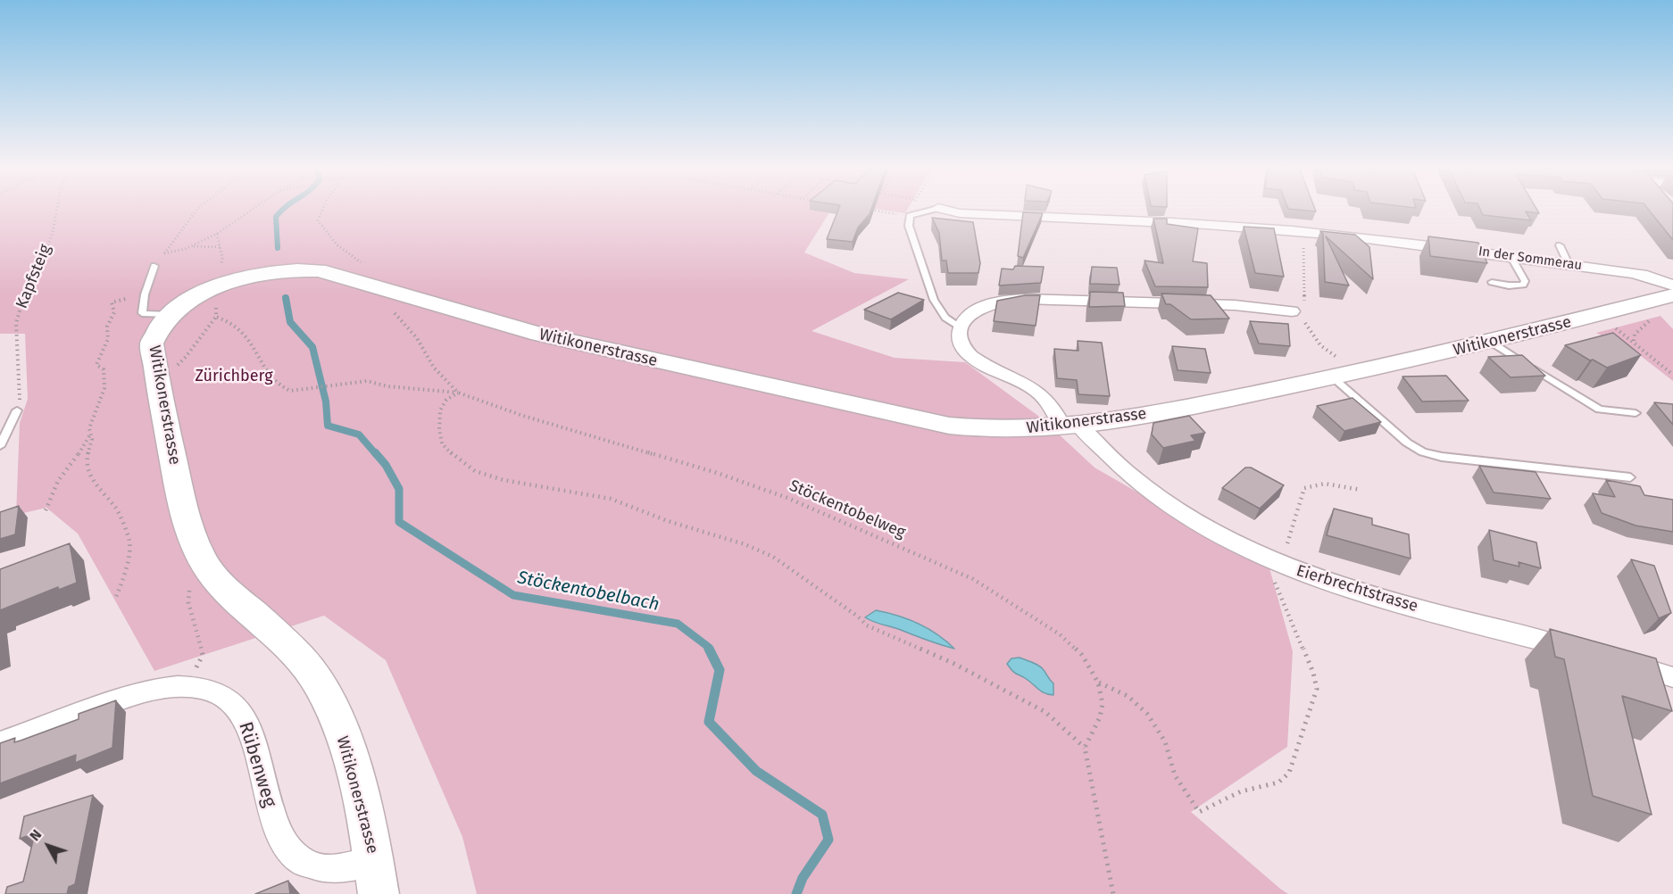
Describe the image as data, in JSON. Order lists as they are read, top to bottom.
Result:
{
  "streets": {
    "main road": ["Witikonerstrasse"],
    "street": ["In der Sommerau", "Eierbrechtstrasse", "Rübenweg"],
    "path": ["Kapfsteig", "Stöckentobelweg"]
  },
  "crossings": [
    ["Witikonerstrasse", "Eierbrechtstrasse"],
    ["Witikonerstrasse", "Rübenweg"]
  ],
  "water": ["Stöckentobelbach"],
  "parks": ["Zürichberg"],
  "north": "top left"
}
